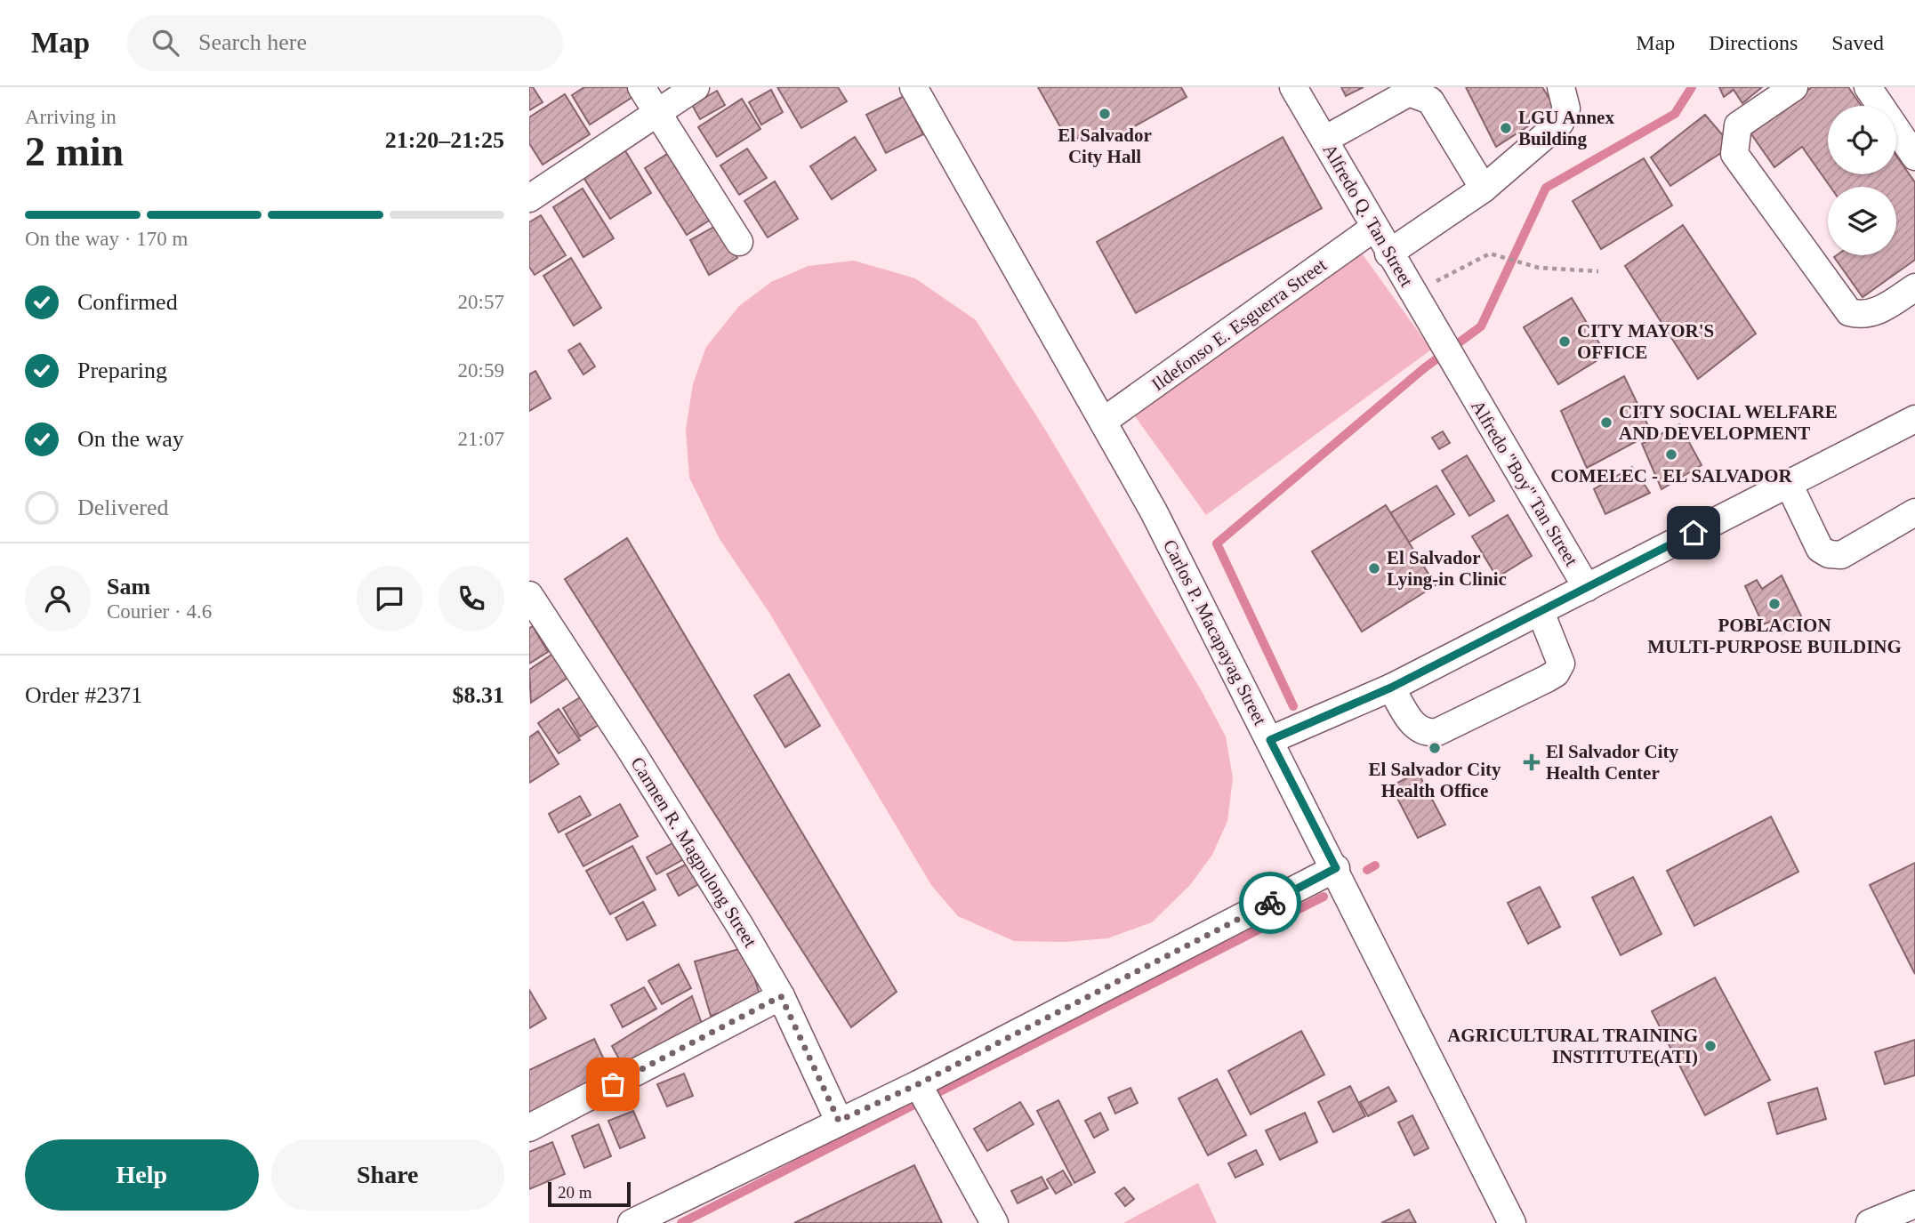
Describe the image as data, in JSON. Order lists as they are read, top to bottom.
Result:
{
  "streets": {
    "street": [
      "Alfredo Q. Tan Street",
      "Ildefonso E. Esguerra Street",
      "Alfredo \"Boy\" Tan Street",
      "Carlos P. Macapayag Street",
      "Carmen R. Magpulong Street"
    ]
  },
  "crossings": [
    ["Alfredo Q. Tan Street", "Ildefonso E. Esguerra Street"],
    ["Alfredo Q. Tan Street", "Alfredo \"Boy\" Tan Street"],
    ["Ildefonso E. Esguerra Street", "Carlos P. Macapayag Street"]
  ],
  "places": {
    "other": [
      "El Salvador City Hall",
      "LGU Annex Building",
      "CITY MAYOR'S OFFICE",
      "CITY SOCIAL WELFARE AND DEVELOPMENT",
      "COMELEC - EL SALVADOR",
      "El Salvador Lying-in Clinic",
      "POBLACION MULTI-PURPOSE BUILDING",
      "El Salvador City Health Office",
      "AGRICULTURAL TRAINING INSTITUTE(ATI)"
    ],
    "health": ["El Salvador City Health Center"]
  },
  "scale_bar": "20 m",
  "page": {
    "header": "Map",
    "search": "Search here",
    "nav": ["Map", "Directions", "Saved"],
    "heading": ["2 min", "Arriving in", "21:20–21:25"],
    "panel": [
      "Sam",
      "Courier · 4.6",
      "Order #2371",
      "$8.31"
    ],
    "bar": "On the way · 170 m",
    "list": [
      ["Confirmed", "20:57"],
      ["Preparing", "20:59"],
      ["On the way", "21:07"],
      "Delivered"
    ],
    "buttons": ["Help", "Share"],
    "scale": "20 m"
  }
}
